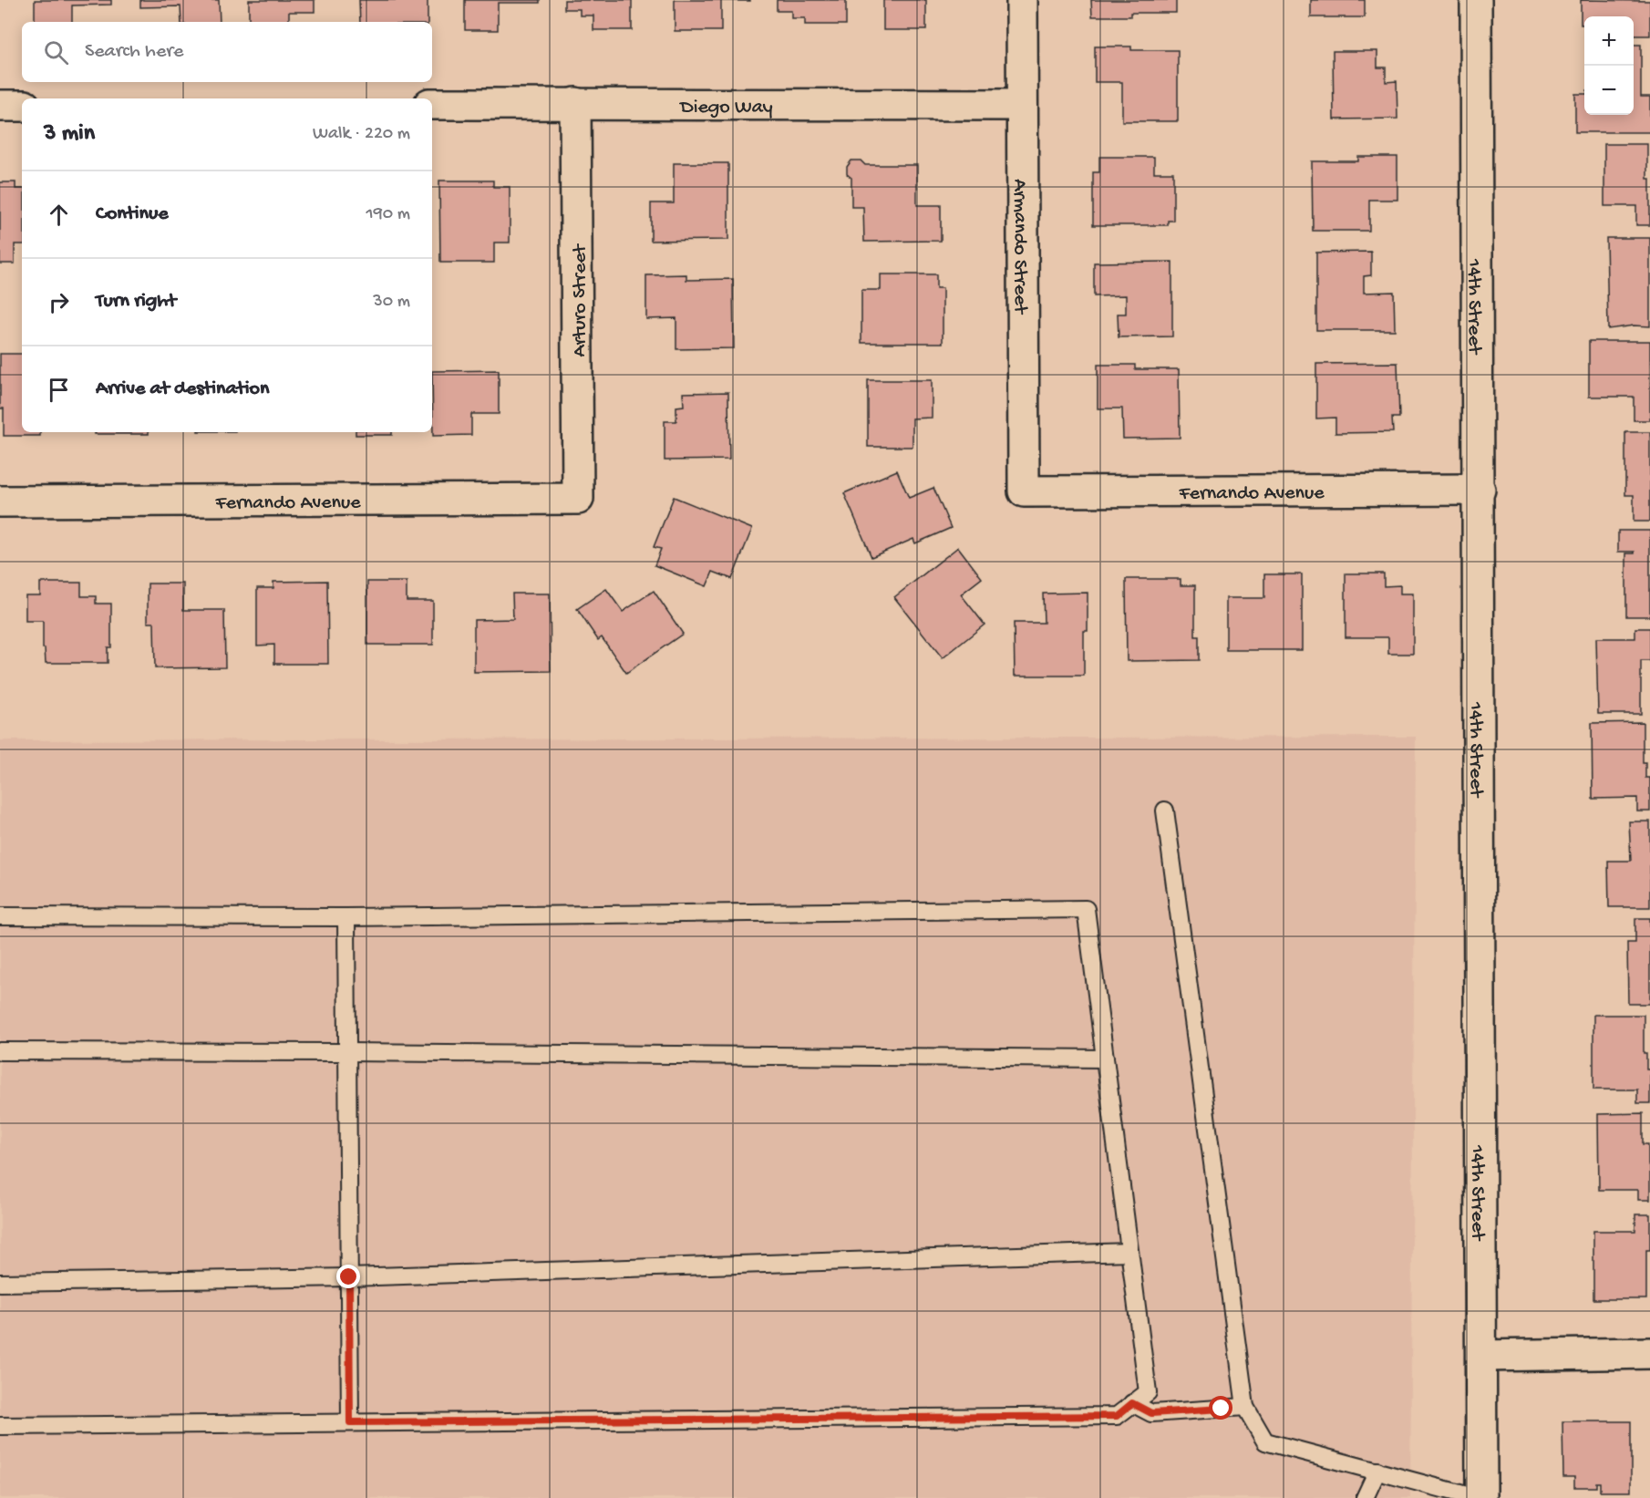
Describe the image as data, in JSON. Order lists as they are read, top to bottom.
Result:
{
  "streets": {
    "street": [
      "Diego Way",
      "Armando Street",
      "Arturo Street",
      "14th Street",
      "Fernando Avenue"
    ]
  },
  "crossings": [
    ["Diego Way", "Armando Street"],
    ["Diego Way", "Arturo Street"],
    ["Armando Street", "Fernando Avenue"],
    ["Arturo Street", "Fernando Avenue"],
    ["14th Street", "Fernando Avenue"]
  ],
  "page": {
    "map_buttons": ["+", "−"],
    "search": "Search here",
    "heading": ["3 min", "Walk · 220 m"],
    "list": [
      ["Continue", "190 m"],
      ["Turn right", "30 m"],
      "Arrive at destination"
    ]
  }
}
